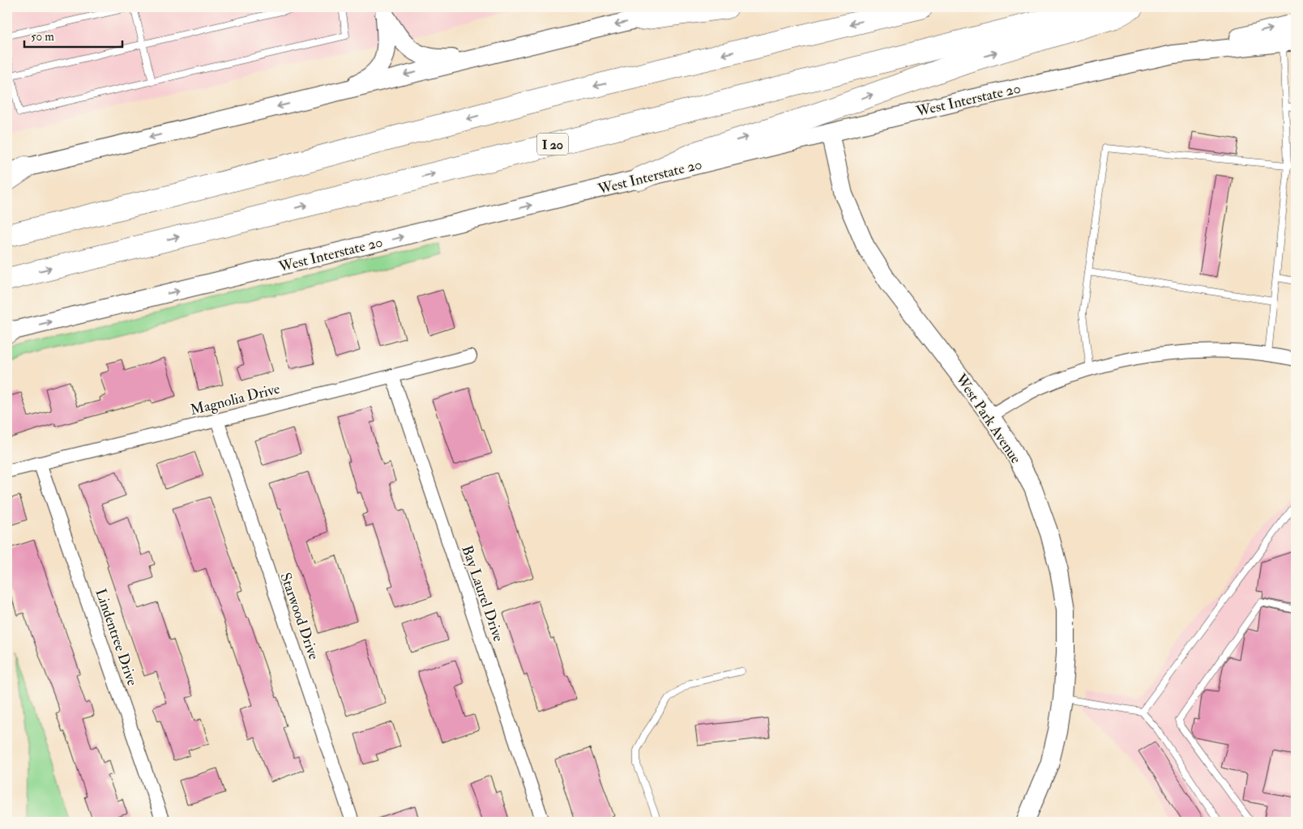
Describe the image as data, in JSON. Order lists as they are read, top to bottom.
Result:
{
  "streets": {
    "highway": ["I 20"],
    "main road": ["West Interstate 20", "West Park Avenue"],
    "street": [
      "Magnolia Drive",
      "Bay Laurel Drive",
      "Starwood Drive",
      "Lindentree Drive"
    ]
  },
  "crossings": [
    ["West Interstate 20", "West Park Avenue"],
    ["Magnolia Drive", "Bay Laurel Drive"],
    ["Magnolia Drive", "Starwood Drive"],
    ["Magnolia Drive", "Lindentree Drive"]
  ],
  "scale_bar": "50 m"
}
